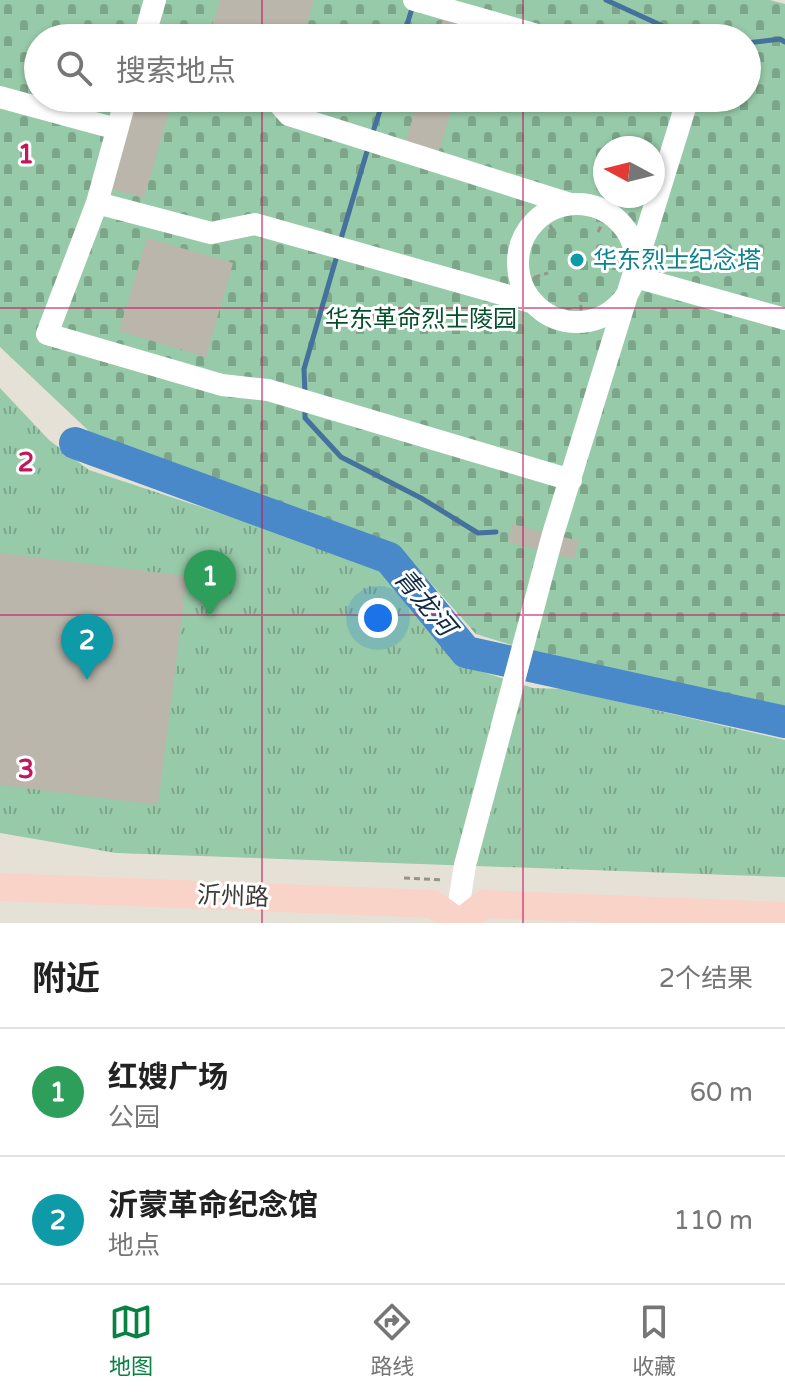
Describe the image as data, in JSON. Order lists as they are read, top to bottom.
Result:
{
  "streets": {
    "main road": ["沂州路"]
  },
  "water": ["青龙河"],
  "parks": ["华东革命烈士陵园"],
  "places": ["华东烈士纪念塔"],
  "north": "left",
  "page": {
    "search": "搜索地点",
    "pins": ["1", "2"],
    "heading": ["附近", "2个结果"],
    "list": [
      {
        "mark": "1",
        "name": "红嫂广场",
        "note": "公园",
        "value": "60 m"
      },
      {
        "mark": "2",
        "name": "沂蒙革命纪念馆",
        "note": "地点",
        "value": "110 m"
      }
    ],
    "nav": ["地图", "路线", "收藏"]
  },
  "grid": {
    "rows": ["1", "2", "3"]
  }
}
